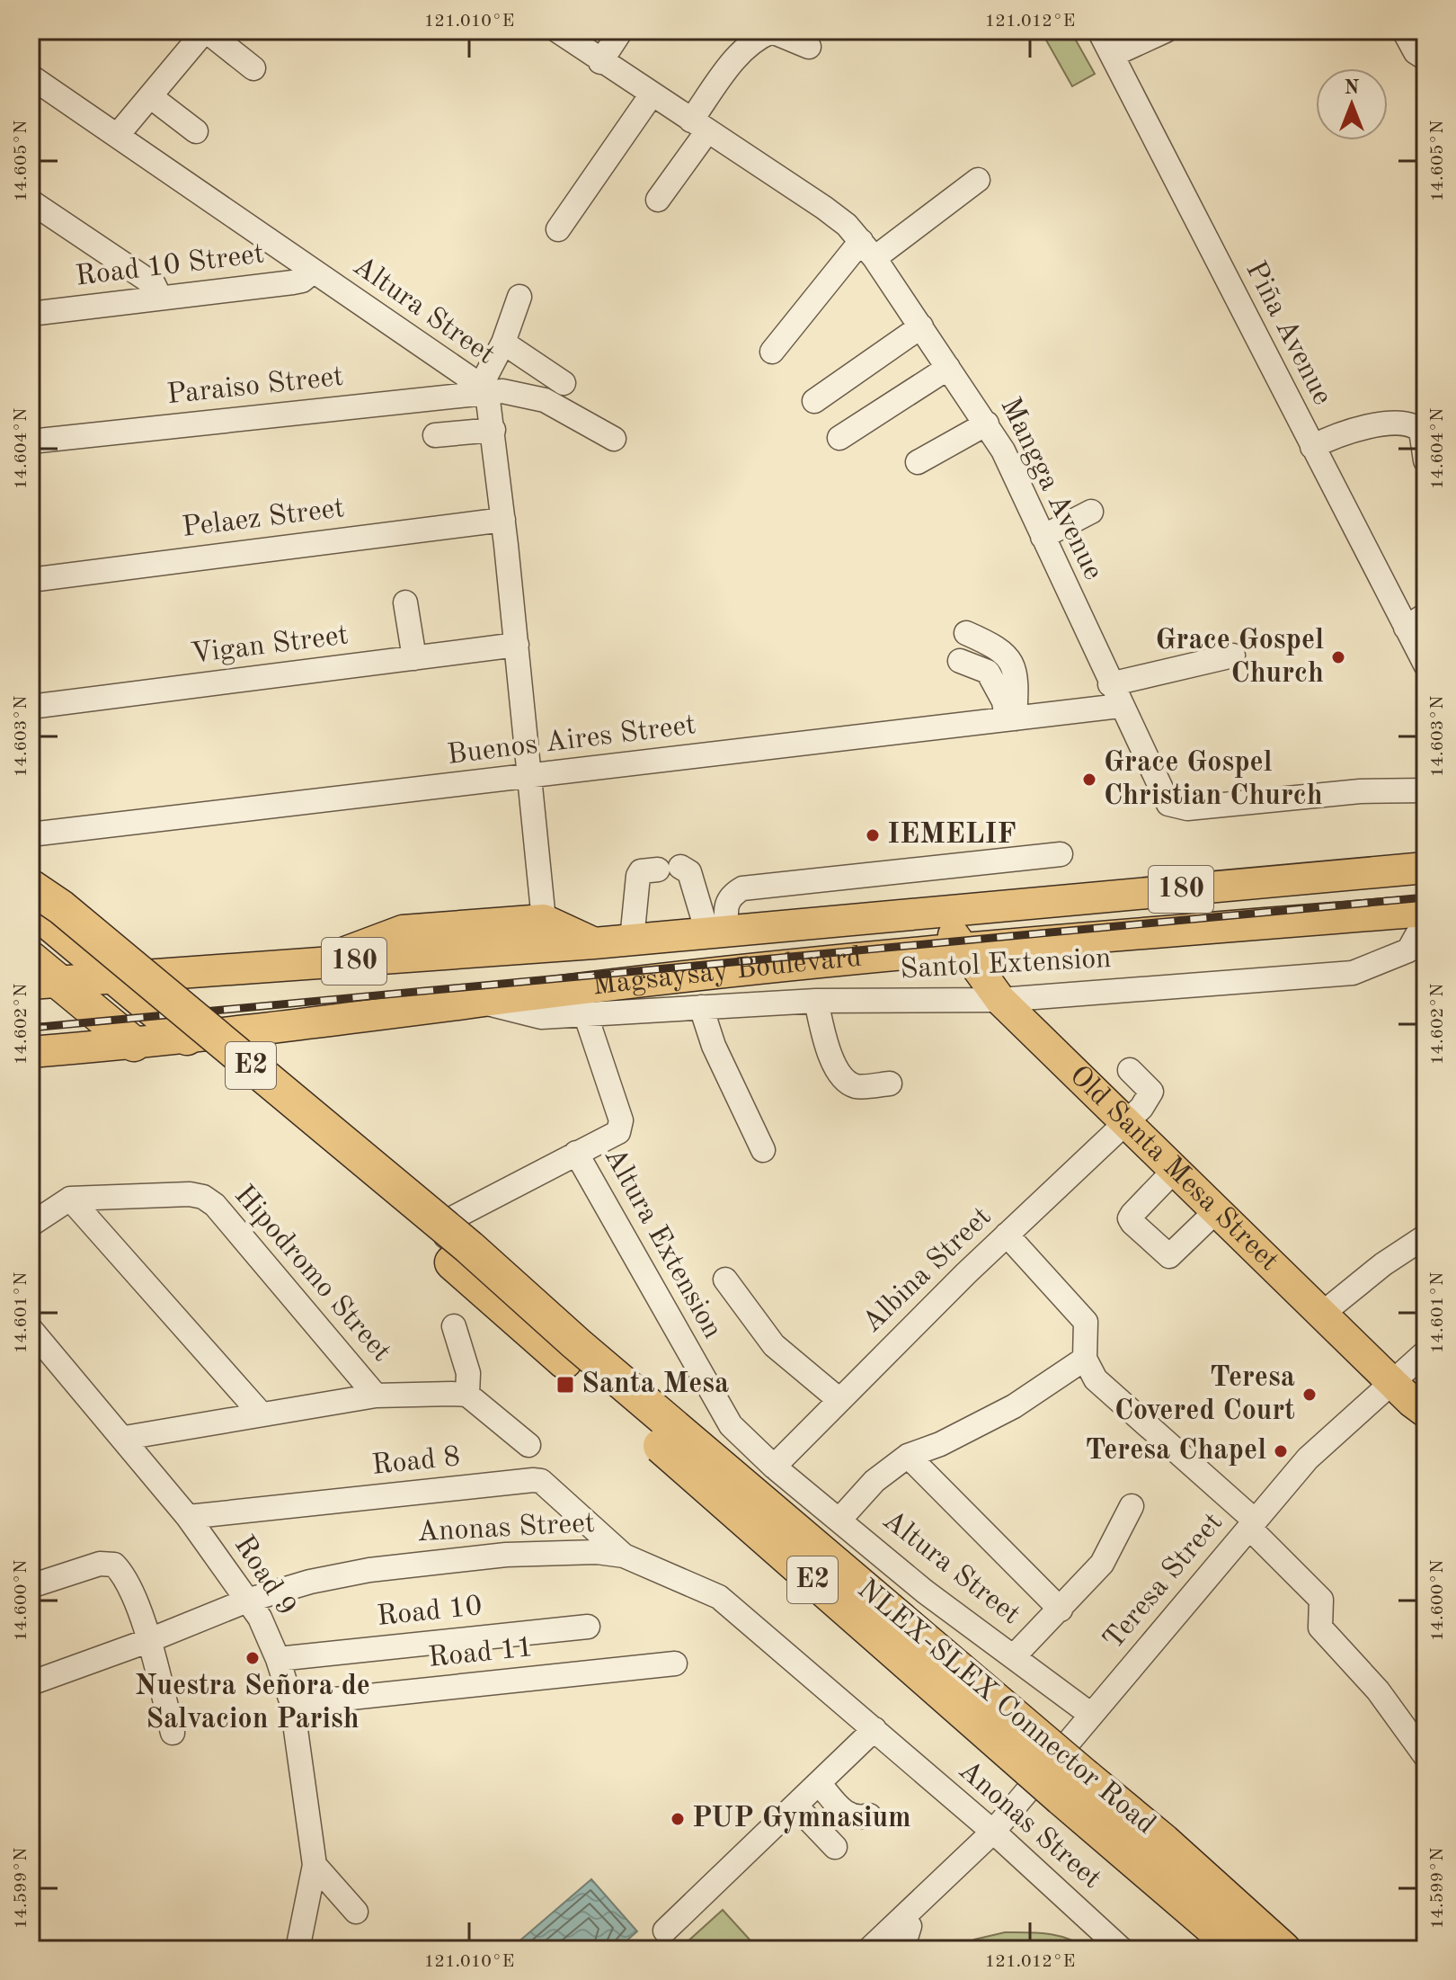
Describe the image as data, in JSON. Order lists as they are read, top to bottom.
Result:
{
  "streets": {
    "highway": ["E2", "NLEX-SLEX Connector Road"],
    "main road": ["180", "Magsaysay Boulevard", "Old Santa Mesa Street"],
    "street": [
      "Road 10 Street",
      "Altura Street",
      "Piña Avenue",
      "Paraiso Street",
      "Mangga Avenue",
      "Pelaez Street",
      "Vigan Street",
      "Buenos Aires Street",
      "Santol Extension",
      "Altura Extension",
      "Albina Street",
      "Hipodromo Street",
      "Road 8",
      "Anonas Street",
      "Road 9",
      "Teresa Street",
      "Road 10",
      "Road 11"
    ]
  },
  "crossings": [
    ["Road 10 Street", "Altura Street"],
    ["Altura Street", "Paraiso Street"],
    ["Altura Street", "Pelaez Street"],
    ["Altura Street", "Vigan Street"],
    ["Altura Street", "Buenos Aires Street"],
    ["Altura Street", "Altura Extension"],
    ["Altura Street", "Albina Street"],
    ["Altura Street", "Teresa Street"],
    ["Mangga Avenue", "Buenos Aires Street"],
    ["Santol Extension", "Magsaysay Boulevard"],
    ["Santol Extension", "Old Santa Mesa Street"],
    ["Santol Extension", "Altura Extension"],
    ["Magsaysay Boulevard", "Old Santa Mesa Street"],
    ["Magsaysay Boulevard", "Altura Extension"],
    ["Old Santa Mesa Street", "Albina Street"],
    ["Old Santa Mesa Street", "Teresa Street"],
    ["Altura Extension", "Albina Street"],
    ["Altura Extension", "NLEX-SLEX Connector Road"],
    ["Hipodromo Street", "Road 9"],
    ["Road 8", "Anonas Street"],
    ["Road 8", "Road 9"],
    ["Anonas Street", "Road 9"],
    ["Anonas Street", "Teresa Street"],
    ["Road 9", "Road 10"],
    ["Road 9", "Road 11"]
  ],
  "places": {
    "other": [
      "Grace Gospel Church",
      "Grace Gospel Christian Church",
      "IEMELIF",
      "Teresa Covered Court",
      "Teresa Chapel",
      "Nuestra Señora de Salvacion Parish",
      "PUP Gymnasium"
    ],
    "transit": ["Santa Mesa"]
  },
  "north": "top",
  "coordinates": [
    "121.010°E",
    "121.012°E",
    "14.605°N",
    "14.604°N",
    "14.603°N",
    "14.602°N",
    "14.601°N",
    "14.600°N",
    "14.599°N"
  ]
}
